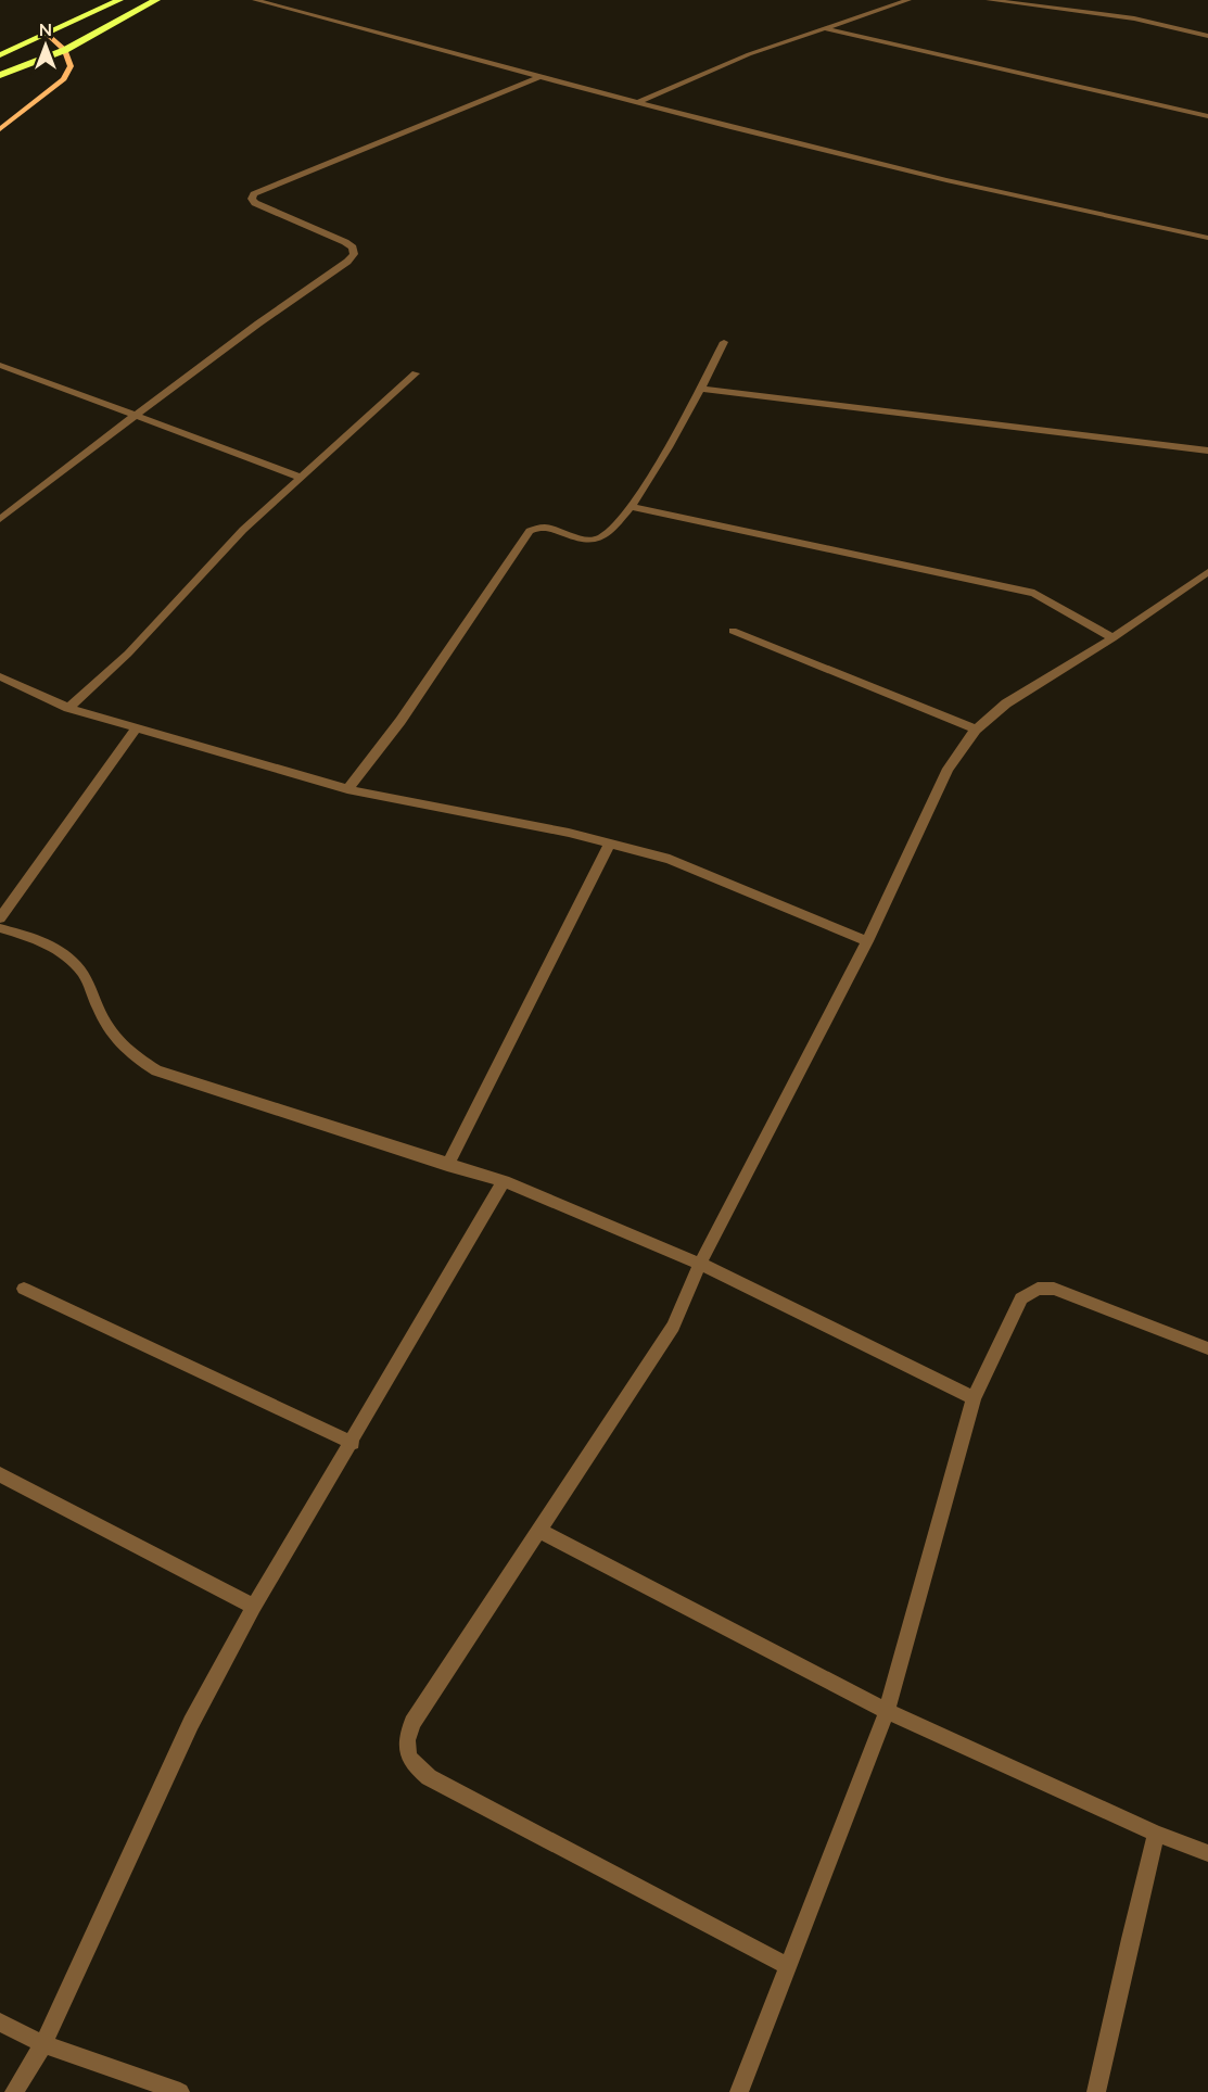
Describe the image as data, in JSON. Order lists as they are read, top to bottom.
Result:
{
  "north": "top"
}
